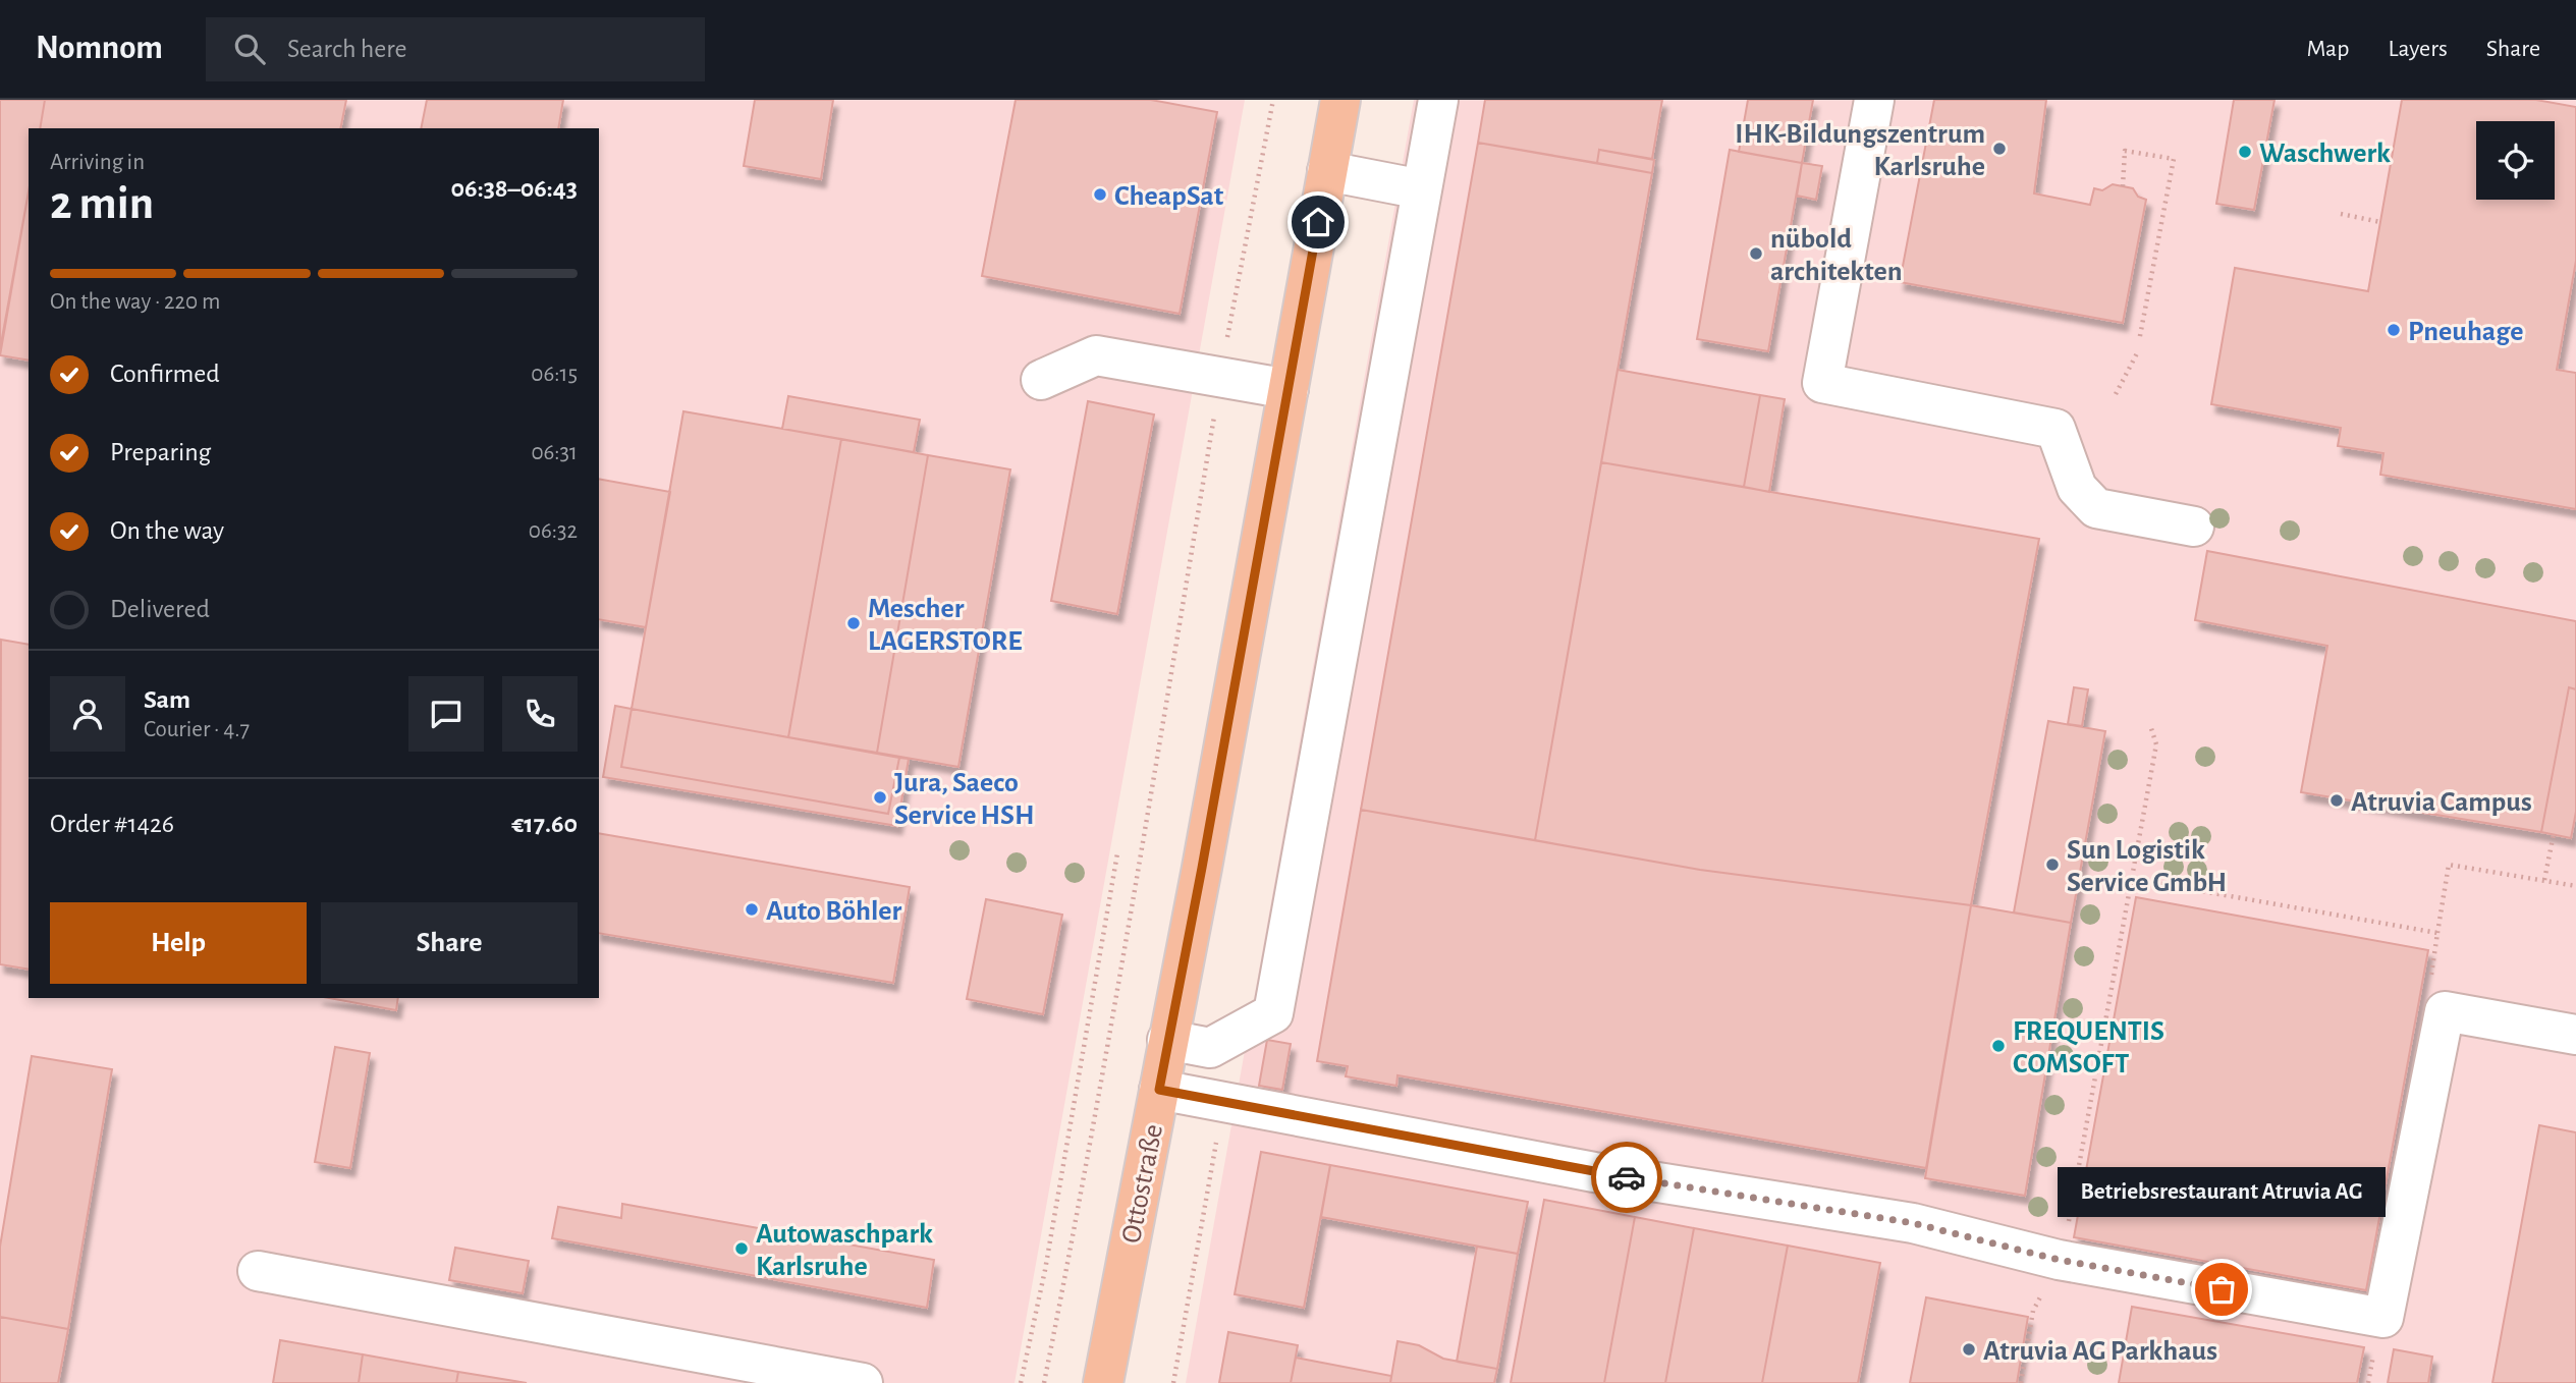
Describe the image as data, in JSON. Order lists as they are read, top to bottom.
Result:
{
  "streets": {
    "main road": ["Ottostraße"]
  },
  "places": [
    "IHK-Bildungszentrum Karlsruhe",
    "Waschwerk",
    "CheapSat",
    "nübold architekten",
    "Pneuhage",
    "Mescher LAGERSTORE",
    "Jura, Saeco Service HSH",
    "Atruvia Campus",
    "Sun Logistik Service GmbH",
    "Auto Böhler",
    "FREQUENTIS COMSOFT",
    "Autowaschpark Karlsruhe",
    "Betriebsrestaurant Atruvia AG",
    "Atruvia AG Parkhaus"
  ],
  "page": {
    "header": "Nomnom",
    "search": "Search here",
    "nav": ["Map", "Layers", "Share"],
    "heading": ["2 min", "Arriving in", "06:38–06:43"],
    "panel": [
      "Sam",
      "Courier · 4.7",
      "Order #1426",
      "€17.60"
    ],
    "bar": "On the way · 220 m",
    "list": [
      ["Confirmed", "06:15"],
      ["Preparing", "06:31"],
      ["On the way", "06:32"],
      "Delivered"
    ],
    "buttons": ["Help", "Share"],
    "bubble": "Betriebsrestaurant Atruvia AG"
  }
}
